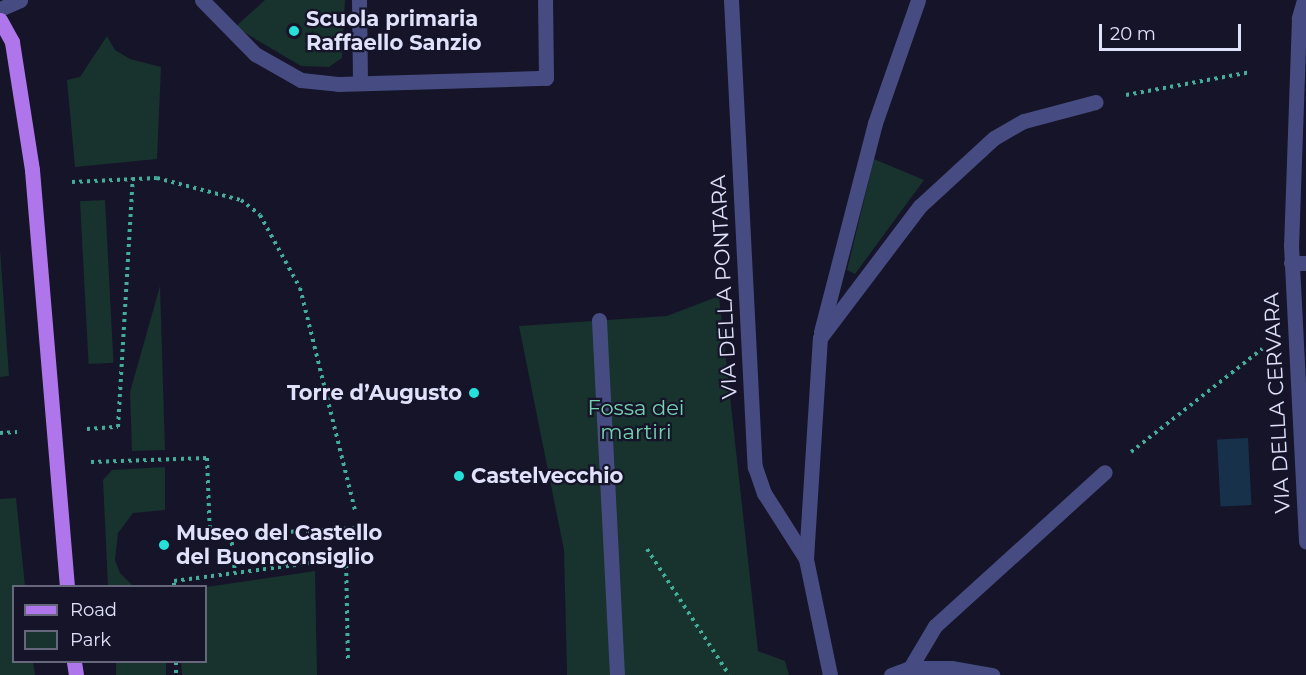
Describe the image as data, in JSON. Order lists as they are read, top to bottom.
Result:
{
  "streets": {
    "street": ["VIA DELLA PONTARA", "VIA DELLA CERVARA"]
  },
  "parks": ["Fossa dei martiri"],
  "places": [
    "Scuola primaria Raffaello Sanzio",
    "Torre d’Augusto",
    "Castelvecchio",
    "Museo del Castello del Buonconsiglio"
  ],
  "legend": ["Road", "Park"],
  "scale_bar": "20 m"
}
